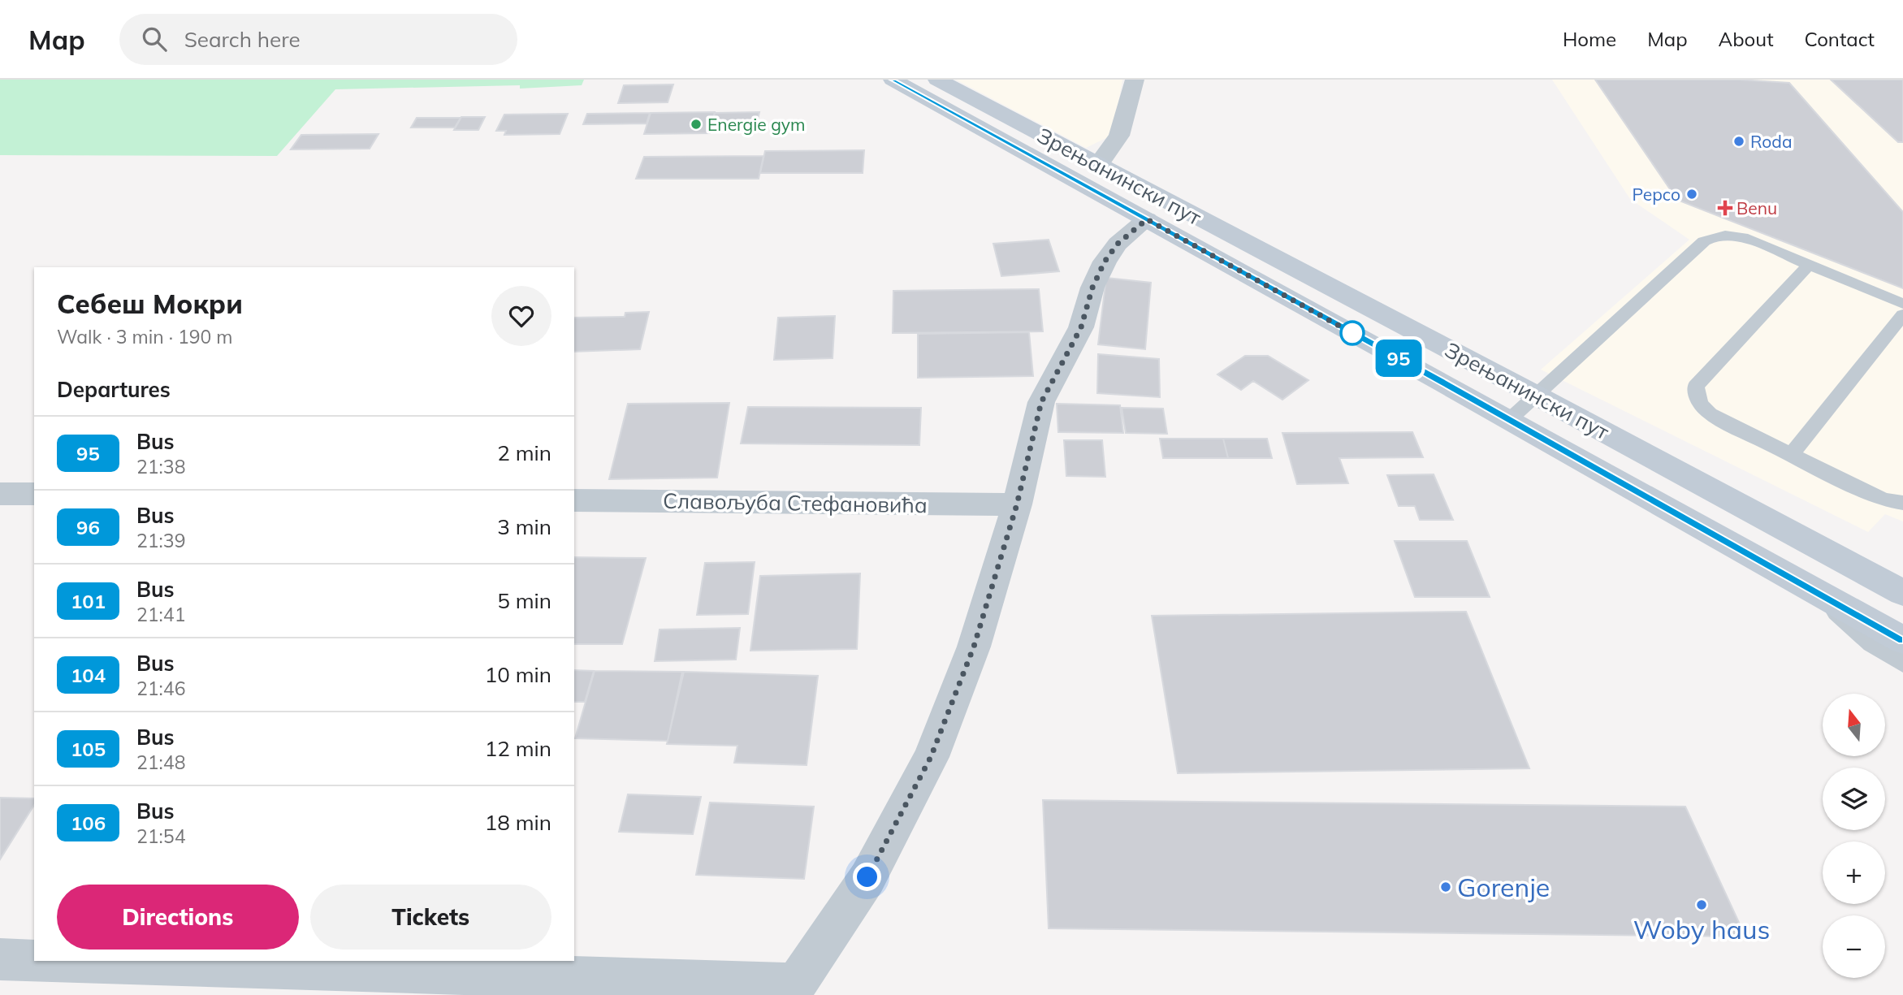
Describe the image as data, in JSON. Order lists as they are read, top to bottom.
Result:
{
  "streets": {
    "main road": ["Зрењанински пут"],
    "street": ["Славољуба Стефановића"]
  },
  "places": {
    "other": [
      "Energie gym",
      "Roda",
      "Pepco",
      "Gorenje",
      "Woby haus"
    ],
    "health": ["Benu"]
  },
  "lines": ["bus line 95"],
  "north": "top",
  "page": {
    "header": "Map",
    "search": "Search here",
    "nav": [
      "Home",
      "Map",
      "About",
      "Contact"
    ],
    "on_map": "95",
    "heading": [
      ["Себеш Мокри", "Walk · 3 min · 190 m"],
      "Departures"
    ],
    "list": [
      {
        "mark": "95",
        "name": "Bus",
        "note": "21:38",
        "value": "2 min"
      },
      {
        "mark": "96",
        "name": "Bus",
        "note": "21:39",
        "value": "3 min"
      },
      {
        "mark": "101",
        "name": "Bus",
        "note": "21:41",
        "value": "5 min"
      },
      {
        "mark": "104",
        "name": "Bus",
        "note": "21:46",
        "value": "10 min"
      },
      {
        "mark": "105",
        "name": "Bus",
        "note": "21:48",
        "value": "12 min"
      },
      {
        "mark": "106",
        "name": "Bus",
        "note": "21:54",
        "value": "18 min"
      }
    ],
    "map_buttons": ["+", "−"],
    "buttons": ["Directions", "Tickets"]
  }
}
